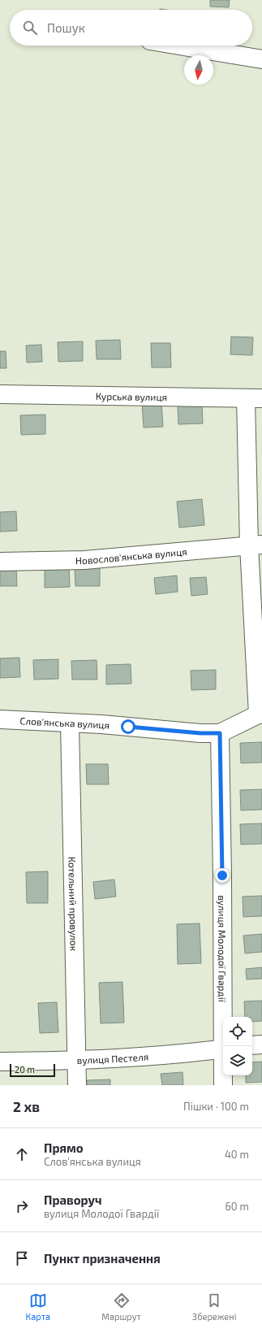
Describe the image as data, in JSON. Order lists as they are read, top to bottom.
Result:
{
  "streets": {
    "street": [
      "Курська вулиця",
      "Новослов'янська вулиця",
      "Слов'янська вулиця",
      "Котельний провулок",
      "вулиця Молодої Гвардії",
      "вулиця Пестеля"
    ]
  },
  "crossings": [
    ["Слов'янська вулиця", "Котельний провулок"],
    ["Слов'янська вулиця", "вулиця Молодої Гвардії"],
    ["Котельний провулок", "вулиця Пестеля"]
  ],
  "scale_bar": "20 m",
  "north": "bottom",
  "page": {
    "search": "Пошук",
    "scale": "20 m",
    "heading": ["2 хв", "Пішки · 100 m"],
    "list": [
      ["Прямо", "Слов'янська вулиця", "40 m"],
      ["Праворуч", "вулиця Молодої Гвардії", "60 m"],
      "Пункт призначення"
    ],
    "nav": ["Карта", "Маршрут", "Збережені"]
  }
}
